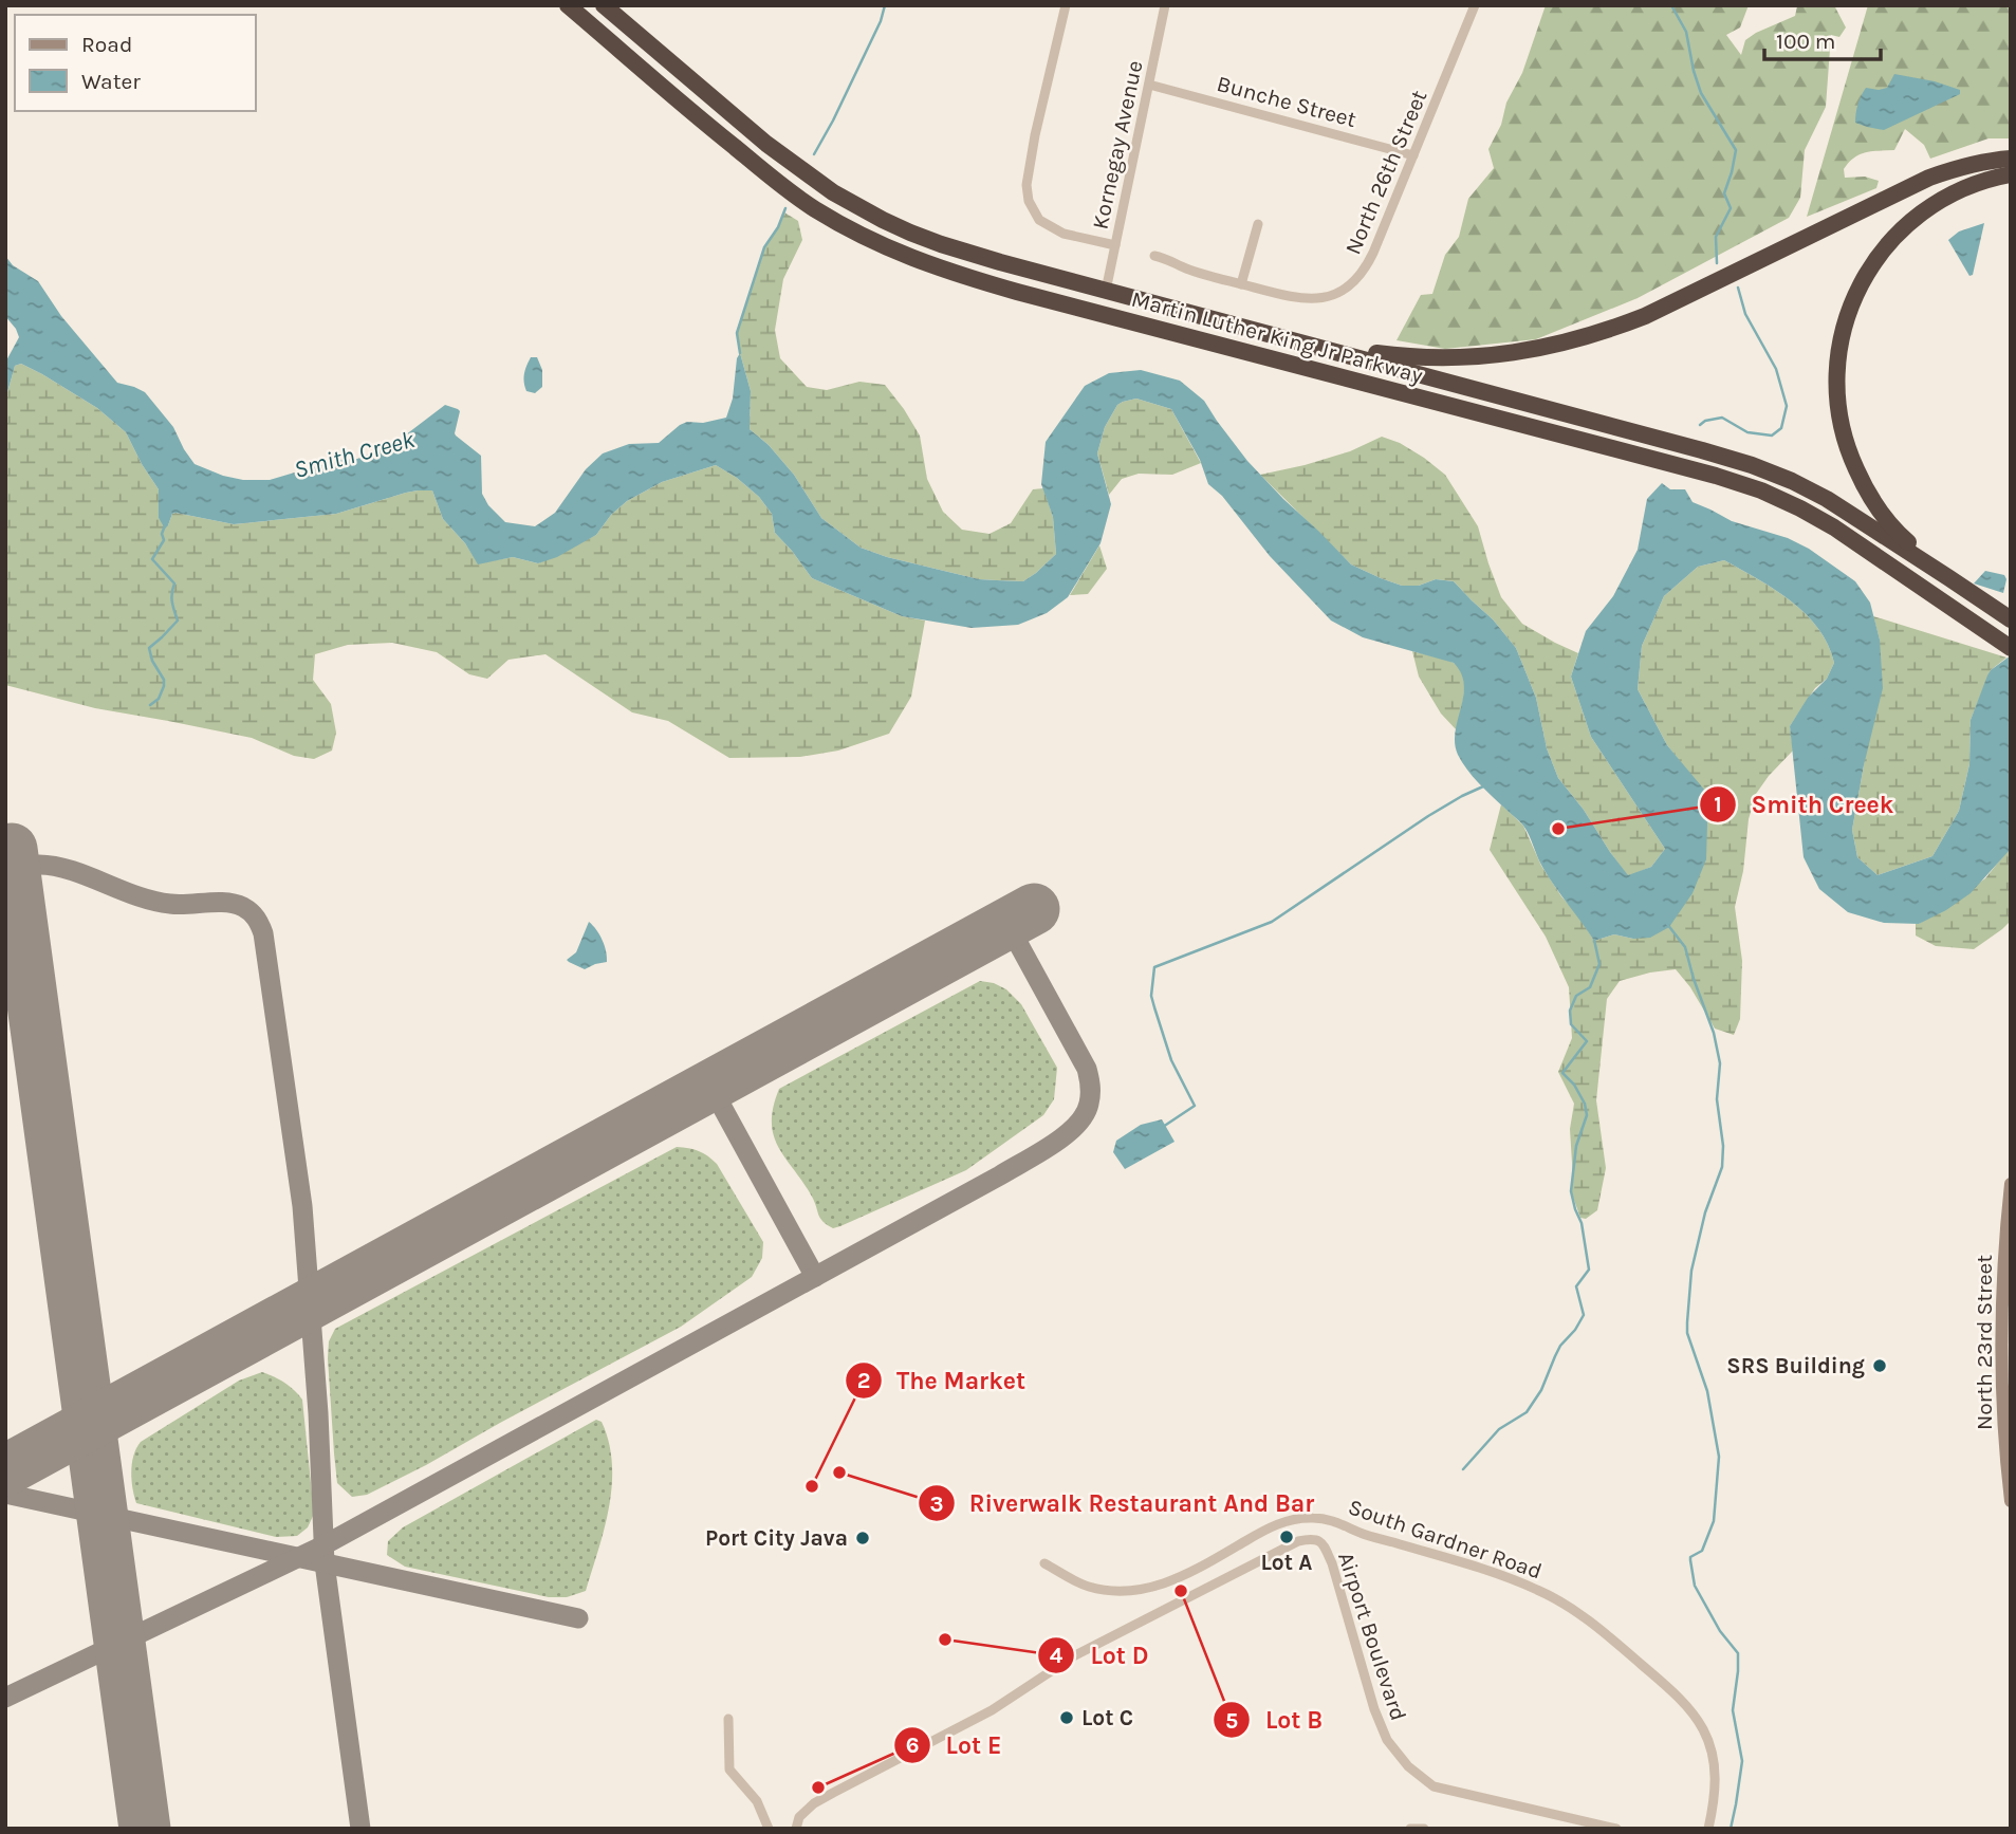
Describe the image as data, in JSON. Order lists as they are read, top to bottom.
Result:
{
  "streets": {
    "highway": ["Martin Luther King Jr Parkway"],
    "main road": ["North 23rd Street"],
    "street": [
      "Bunche Street",
      "Kornegay Avenue",
      "North 26th Street",
      "South Gardner Road",
      "Airport Boulevard"
    ]
  },
  "crossings": [
    ["Bunche Street", "Kornegay Avenue"],
    ["Bunche Street", "North 26th Street"],
    ["Kornegay Avenue", "Martin Luther King Jr Parkway"]
  ],
  "water": ["Smith Creek"],
  "places": [
    "Smith Creek",
    "SRS Building",
    "Riverwalk Restaurant And Bar",
    "The Market",
    "Lot A",
    "Port City Java",
    "Lot B",
    "Lot D",
    "Lot C",
    "Lot E"
  ],
  "legend": ["Road", "Water"],
  "scale_bar": "100 m"
}
